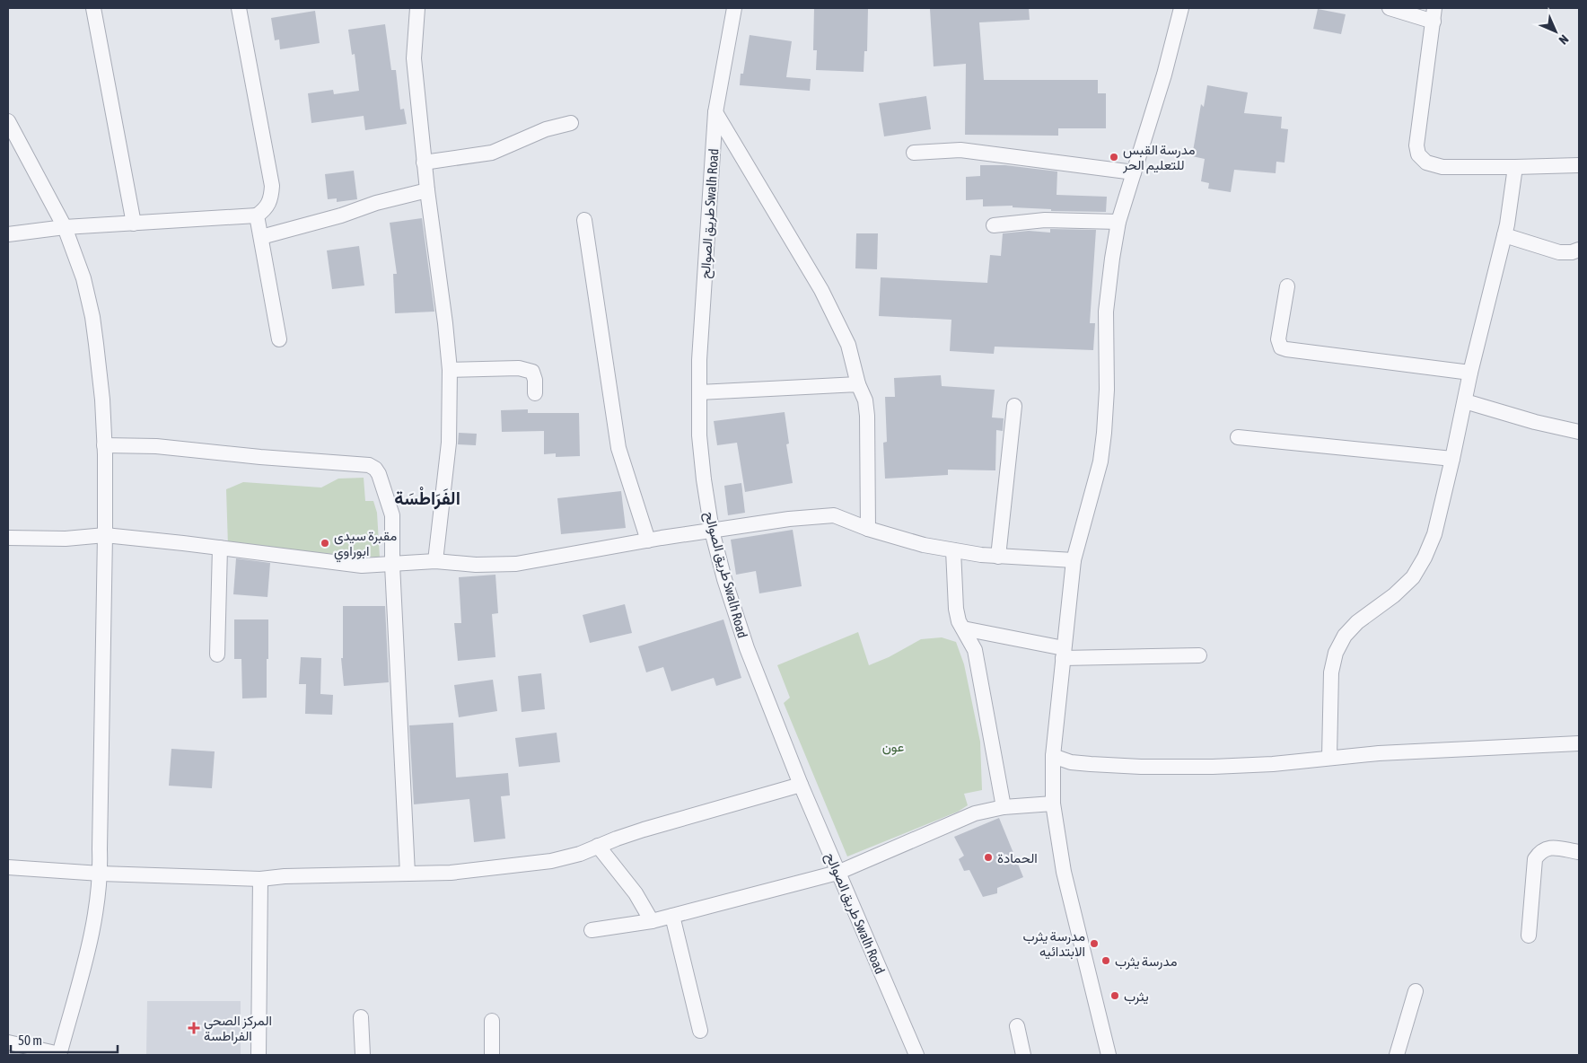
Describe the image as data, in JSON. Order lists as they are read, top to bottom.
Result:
{
  "streets": {
    "street": ["طريق الصوالح Swalh Road"]
  },
  "districts": ["الفَرَاطْسَة"],
  "parks": ["عون"],
  "places": {
    "other": [
      "مدرسة القبس للتعليم الحر",
      "مقبرة سيدى ابوراوي",
      "الحمادة",
      "مدرسة يثرب الابتدائيه",
      "مدرسة يثرب",
      "يثرب"
    ],
    "health": ["المركز الصحي الفراطسة"]
  },
  "scale_bar": "50 m",
  "north": "bottom right"
}
